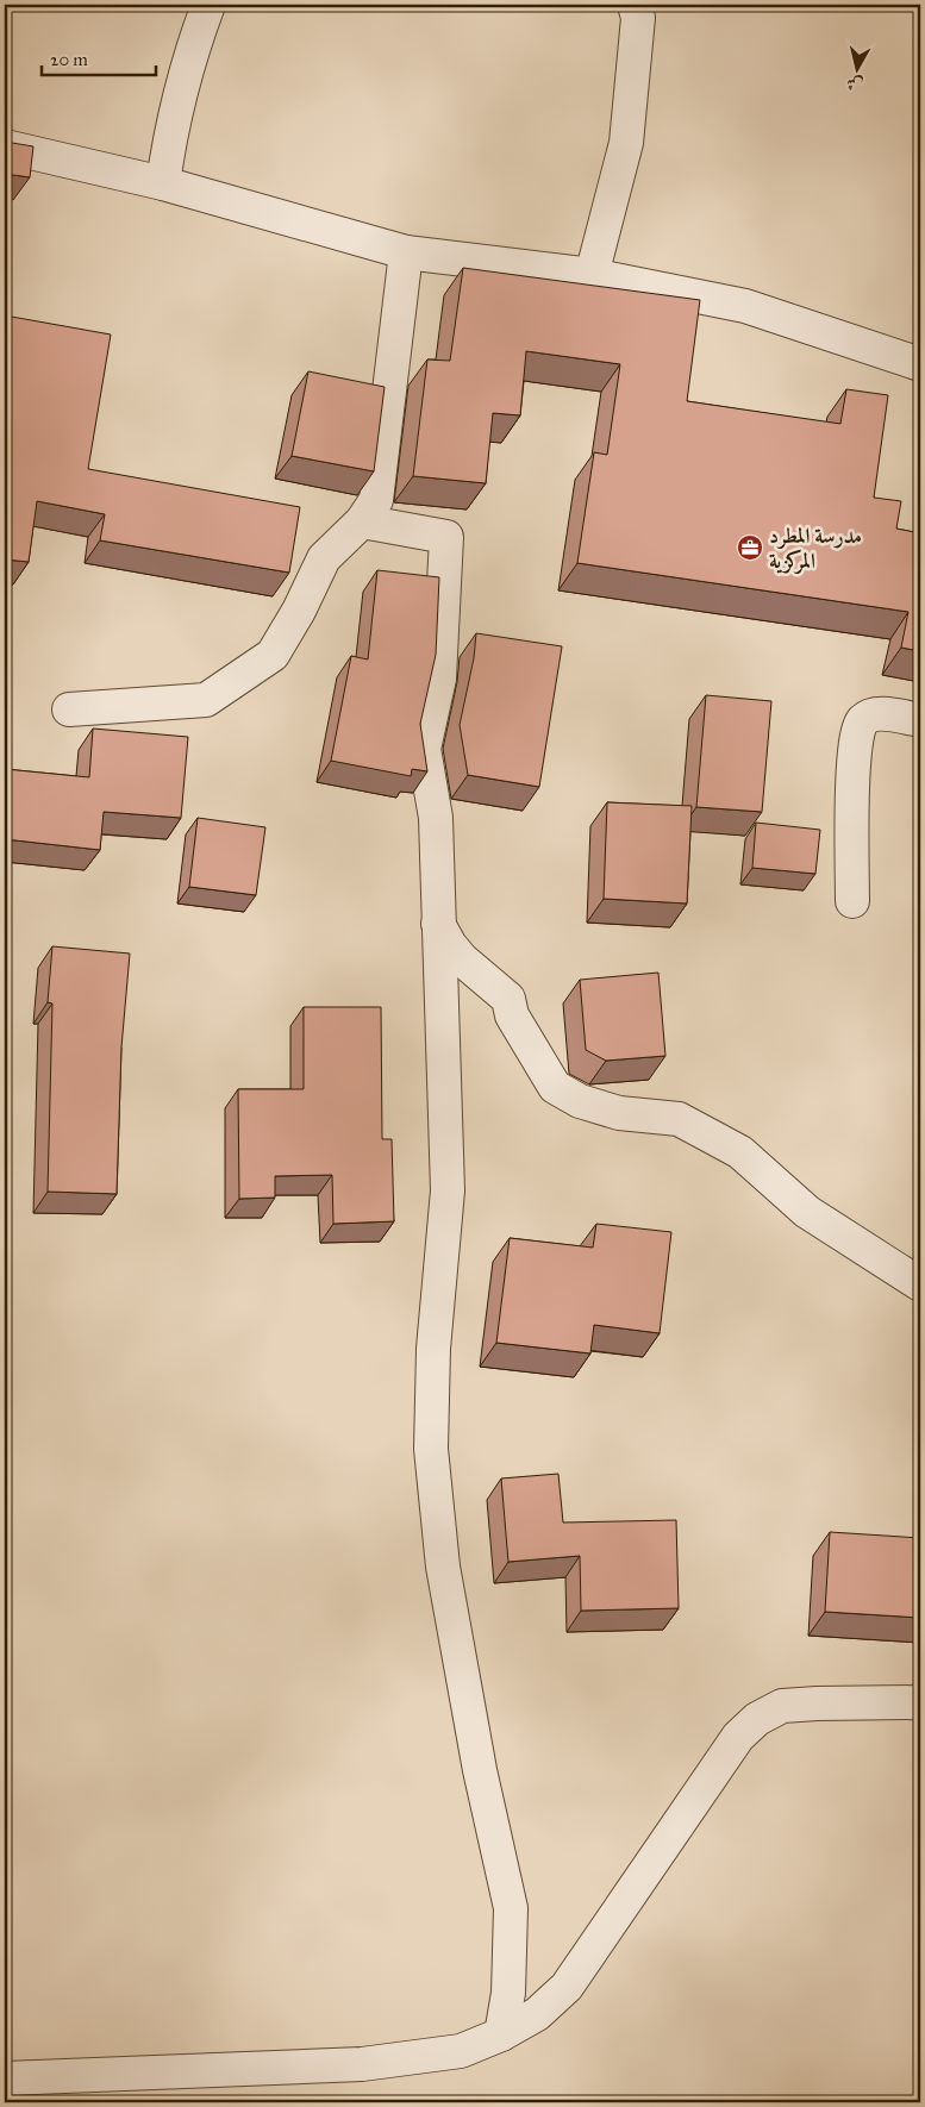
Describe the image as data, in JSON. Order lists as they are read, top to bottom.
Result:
{
  "places": {
    "office": ["مدرسة المطرد المركزية"]
  },
  "scale_bar": "20 m",
  "north": "bottom"
}
